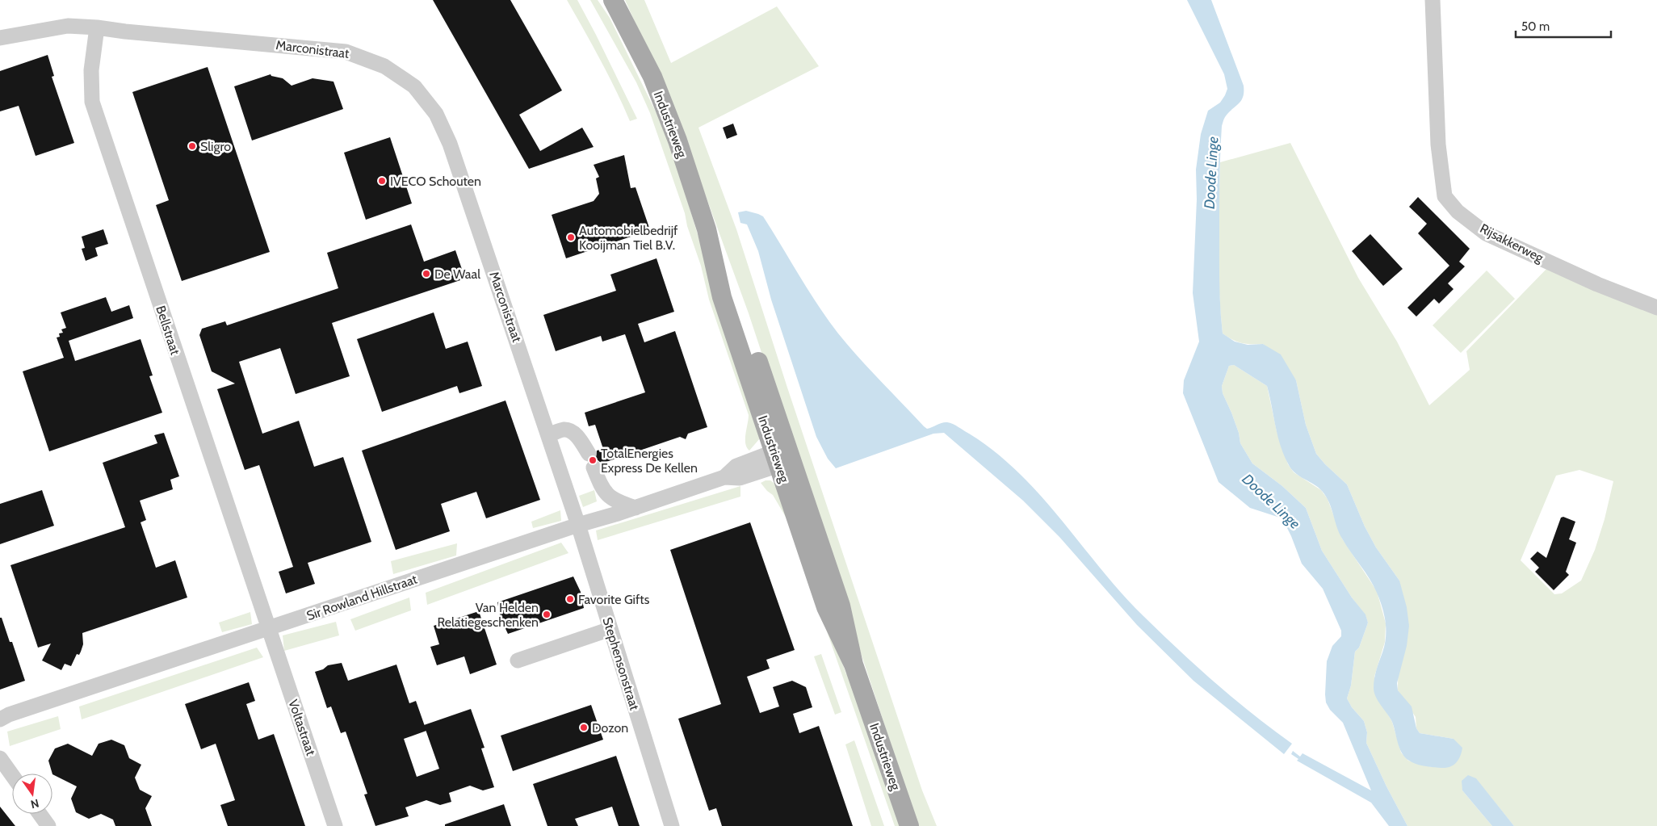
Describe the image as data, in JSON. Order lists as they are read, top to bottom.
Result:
{
  "streets": {
    "main road": ["Industrieweg"],
    "street": [
      "Marconistraat",
      "Rijsakkerweg",
      "Bellstraat",
      "Sir Rowland Hillstraat",
      "Stephensonstraat",
      "Voltastraat"
    ]
  },
  "crossings": [
    ["Marconistraat", "Bellstraat"],
    ["Marconistraat", "Sir Rowland Hillstraat"],
    ["Marconistraat", "Stephensonstraat"],
    ["Industrieweg", "Sir Rowland Hillstraat"],
    ["Bellstraat", "Sir Rowland Hillstraat"],
    ["Bellstraat", "Voltastraat"],
    ["Sir Rowland Hillstraat", "Stephensonstraat"],
    ["Sir Rowland Hillstraat", "Voltastraat"]
  ],
  "water": ["Doode Linge"],
  "places": [
    "Sligro",
    "IVECO Schouten",
    "Automobielbedrijf Kooijman Tiel B.V.",
    "De Waal",
    "TotalEnergies Express De Kellen",
    "Favorite Gifts",
    "Van Helden Relatiegeschenken",
    "Dozon"
  ],
  "scale_bar": "50 m",
  "north": "bottom"
}
